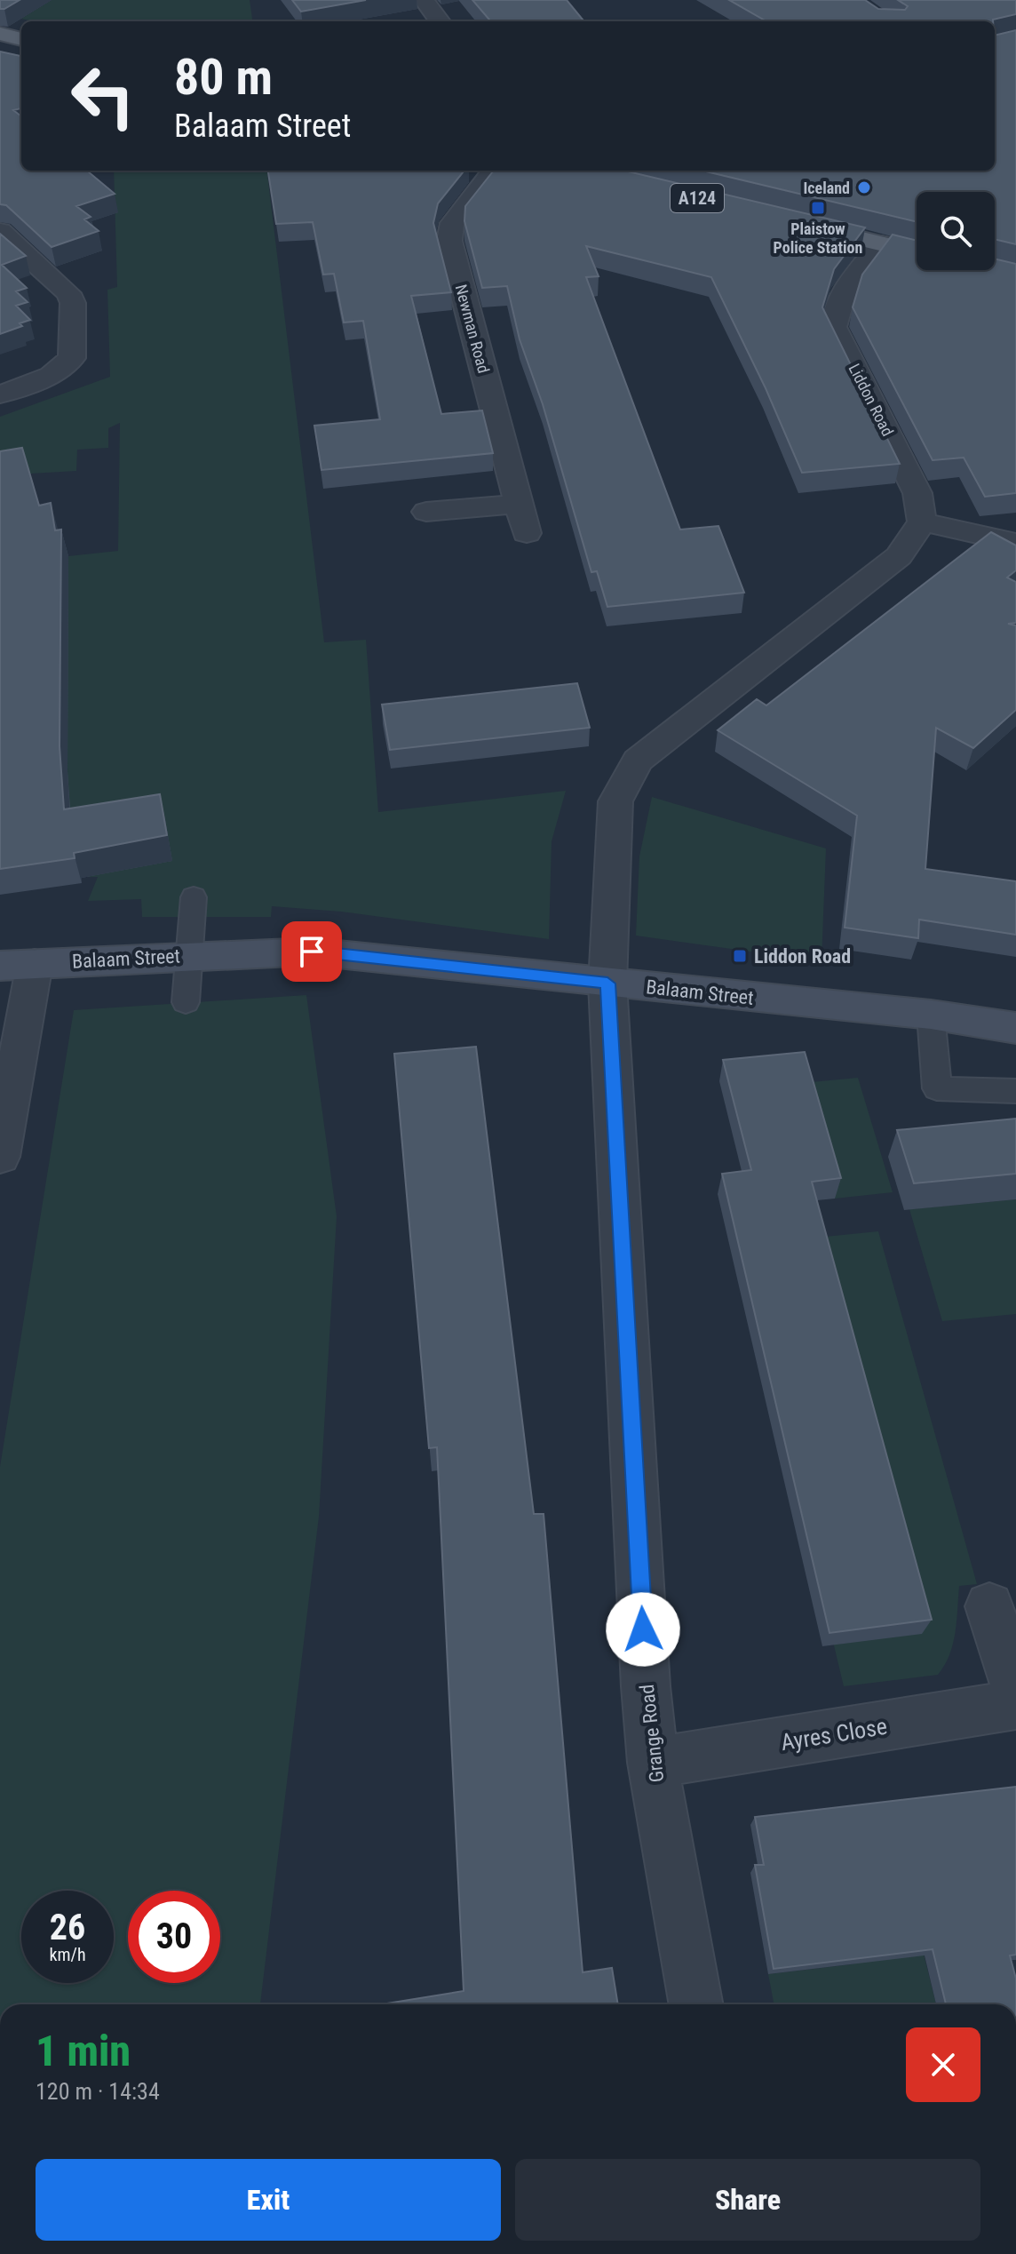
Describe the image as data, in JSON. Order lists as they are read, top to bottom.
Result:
{
  "streets": {
    "main road": ["Balaam Street"],
    "street": [
      "Newman Road",
      "Liddon Road",
      "Grange Road",
      "Ayres Close"
    ]
  },
  "crossings": [
    ["Balaam Street", "Grange Road"],
    ["Grange Road", "Ayres Close"]
  ],
  "places": {
    "other": ["Iceland"],
    "transit": ["Plaistow Police Station", "Liddon Road"]
  },
  "page": {
    "turn": ["80 m", "Balaam Street"],
    "speed": "26 km/h",
    "limit": "30",
    "heading": ["1 min", "120 m · 14:34"],
    "buttons": ["Exit", "Share"]
  }
}
